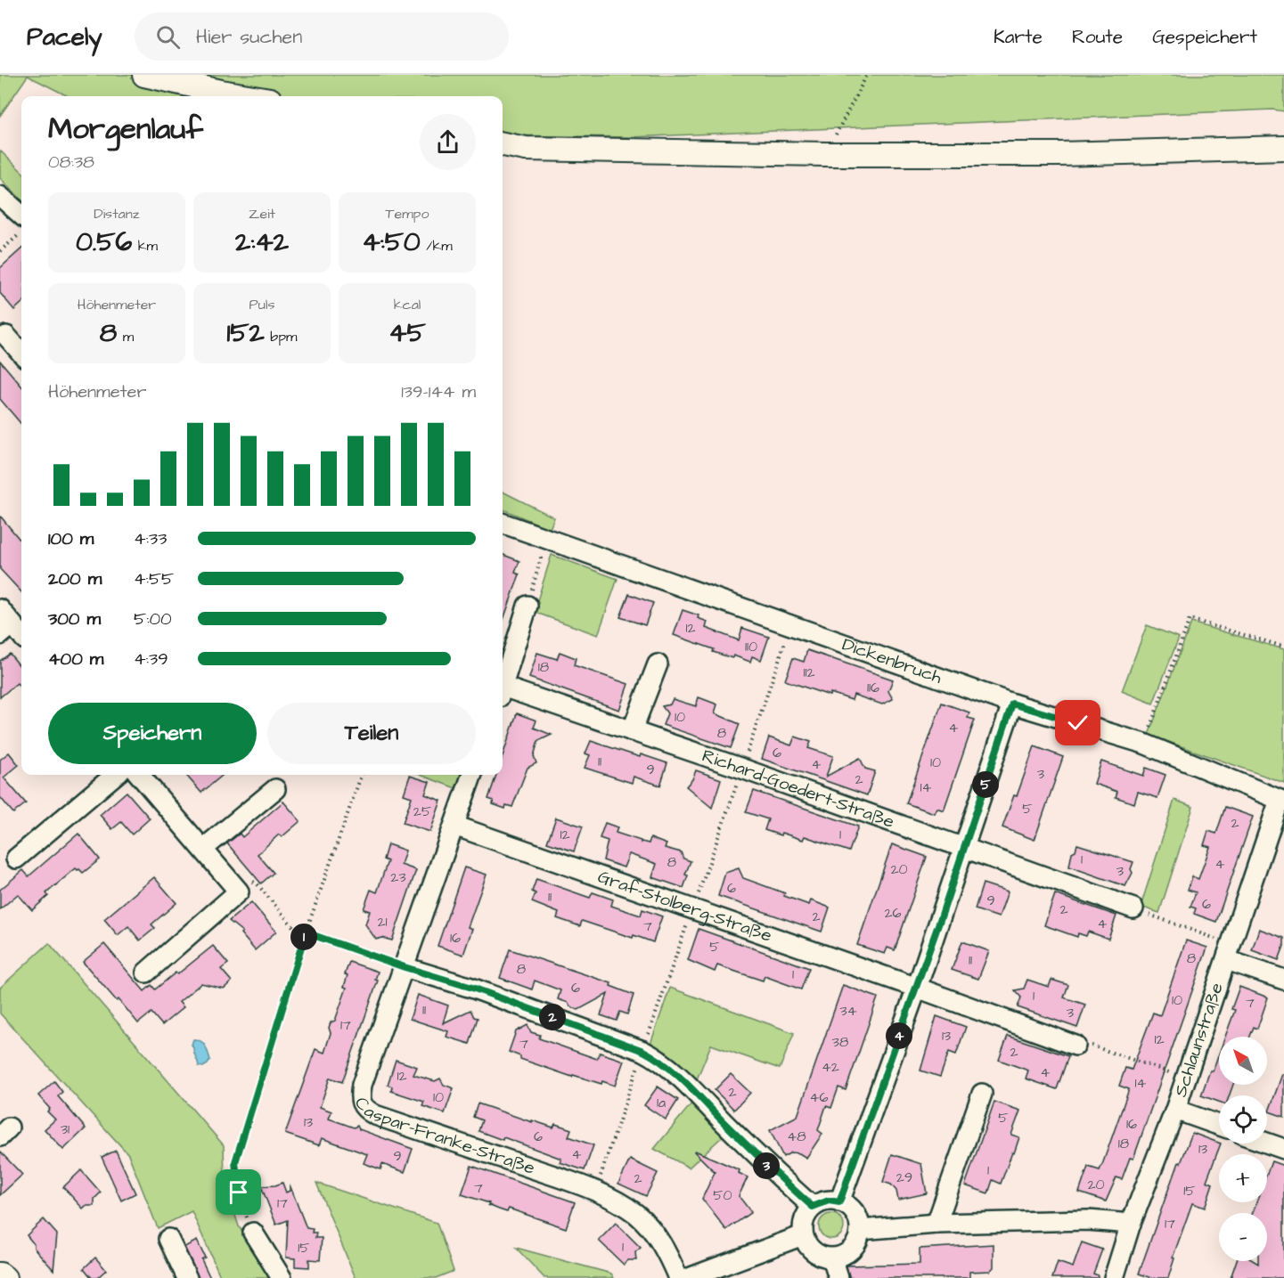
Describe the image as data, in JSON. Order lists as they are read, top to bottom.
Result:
{
  "streets": {
    "street": [
      "Dickenbruch",
      "Richard-Goedert-Straße",
      "Graf-Stolberg-Straße",
      "Schlaunstraße",
      "Caspar-Franke-Straße"
    ]
  },
  "crossings": [
    ["Dickenbruch", "Schlaunstraße"],
    ["Graf-Stolberg-Straße", "Caspar-Franke-Straße"]
  ],
  "house_numbers": [
    "12",
    "110",
    "18",
    "112",
    "116",
    "10",
    "4",
    "8",
    "6",
    "11",
    "10",
    "4",
    "9",
    "3",
    "2",
    "14",
    "5",
    "25",
    "2",
    "12",
    "1",
    "1",
    "8",
    "4",
    "20",
    "3",
    "23",
    "6",
    "11",
    "9",
    "6",
    "2",
    "26",
    "2",
    "21",
    "4",
    "7",
    "16",
    "5",
    "8",
    "11",
    "8",
    "1",
    "6",
    "1",
    "10",
    "7",
    "11",
    "34",
    "3",
    "17",
    "13",
    "12",
    "38",
    "7",
    "2",
    "42",
    "4",
    "12",
    "14",
    "2",
    "10",
    "46",
    "1a",
    "5",
    "13",
    "16",
    "31",
    "6",
    "48",
    "18",
    "13",
    "4",
    "9",
    "1",
    "29",
    "2",
    "20",
    "7",
    "15",
    "50",
    "17",
    "17",
    "1",
    "15"
  ],
  "north": "top left",
  "page": {
    "header": "Pacely",
    "search": "Hier suchen",
    "nav": ["Karte", "Route", "Gespeichert"],
    "heading": ["Morgenlauf", "08:38"],
    "stats": [
      ["Distanz", "0.56 km"],
      ["Zeit", "2:42"],
      ["Tempo", "4:50 /km"],
      ["Höhenmeter", "8 m"],
      ["Puls", "152 bpm"],
      ["kcal", "45"]
    ],
    "chart": ["Höhenmeter", "139–144 m"],
    "list": [
      {
        "name": "100 m",
        "note": "4:33"
      },
      {
        "name": "200 m",
        "note": "4:55"
      },
      {
        "name": "300 m",
        "note": "5:00"
      },
      {
        "name": "400 m",
        "note": "4:39"
      }
    ],
    "buttons": ["Speichern", "Teilen"],
    "pins": [
      "5",
      "1",
      "2",
      "4",
      "3"
    ],
    "map_buttons": ["+", "−"]
  }
}
